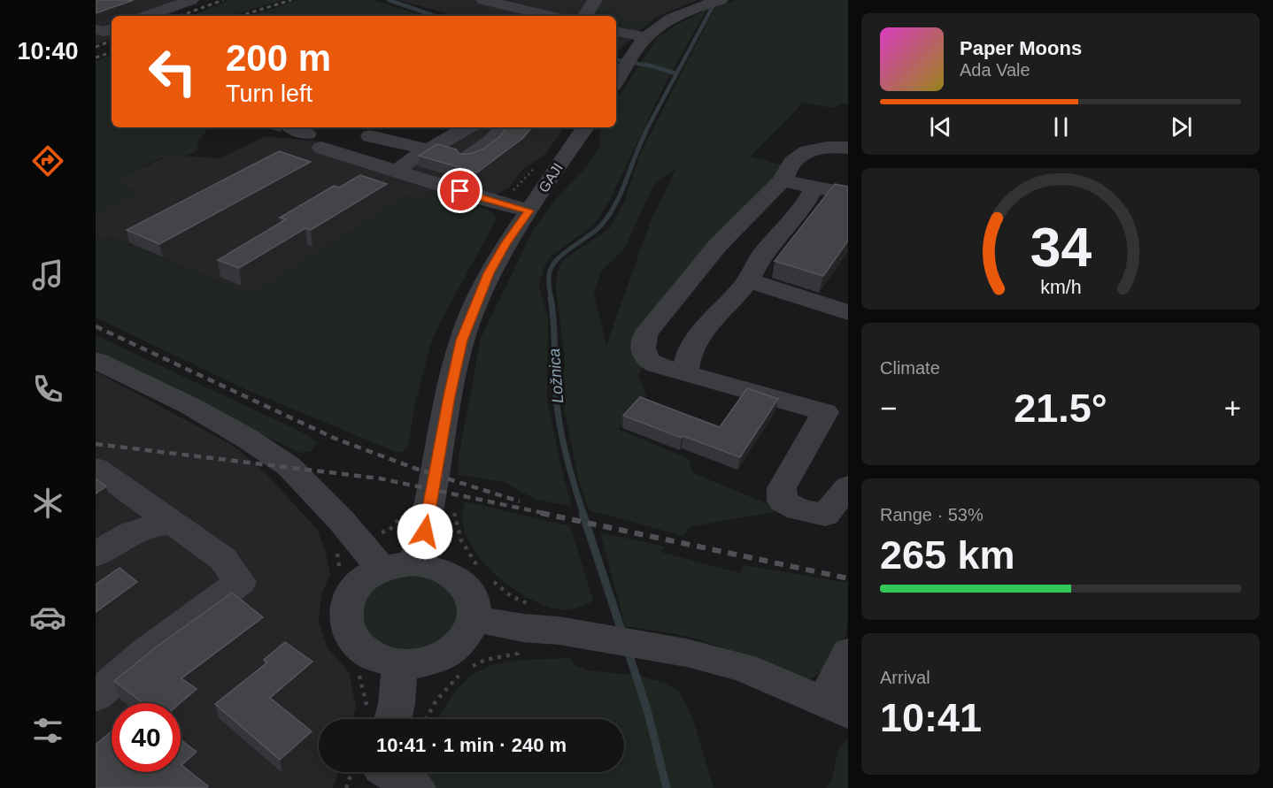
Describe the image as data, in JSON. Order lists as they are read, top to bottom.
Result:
{
  "streets": {
    "street": ["GAJI"]
  },
  "water": ["Ložnica"],
  "page": {
    "tabs": "10:40",
    "turn": ["200 m", "Turn left"],
    "song": ["Paper Moons", "Ada Vale"],
    "tile": [
      "Climate",
      ["Range · 53%", "265 km"],
      ["Arrival", "10:41"]
    ],
    "heat": ["−", "21.5°", "+"],
    "limit": "40",
    "trip": "10:41 · 1 min · 240 m",
    "gauge": ["34", "km/h"]
  }
}
